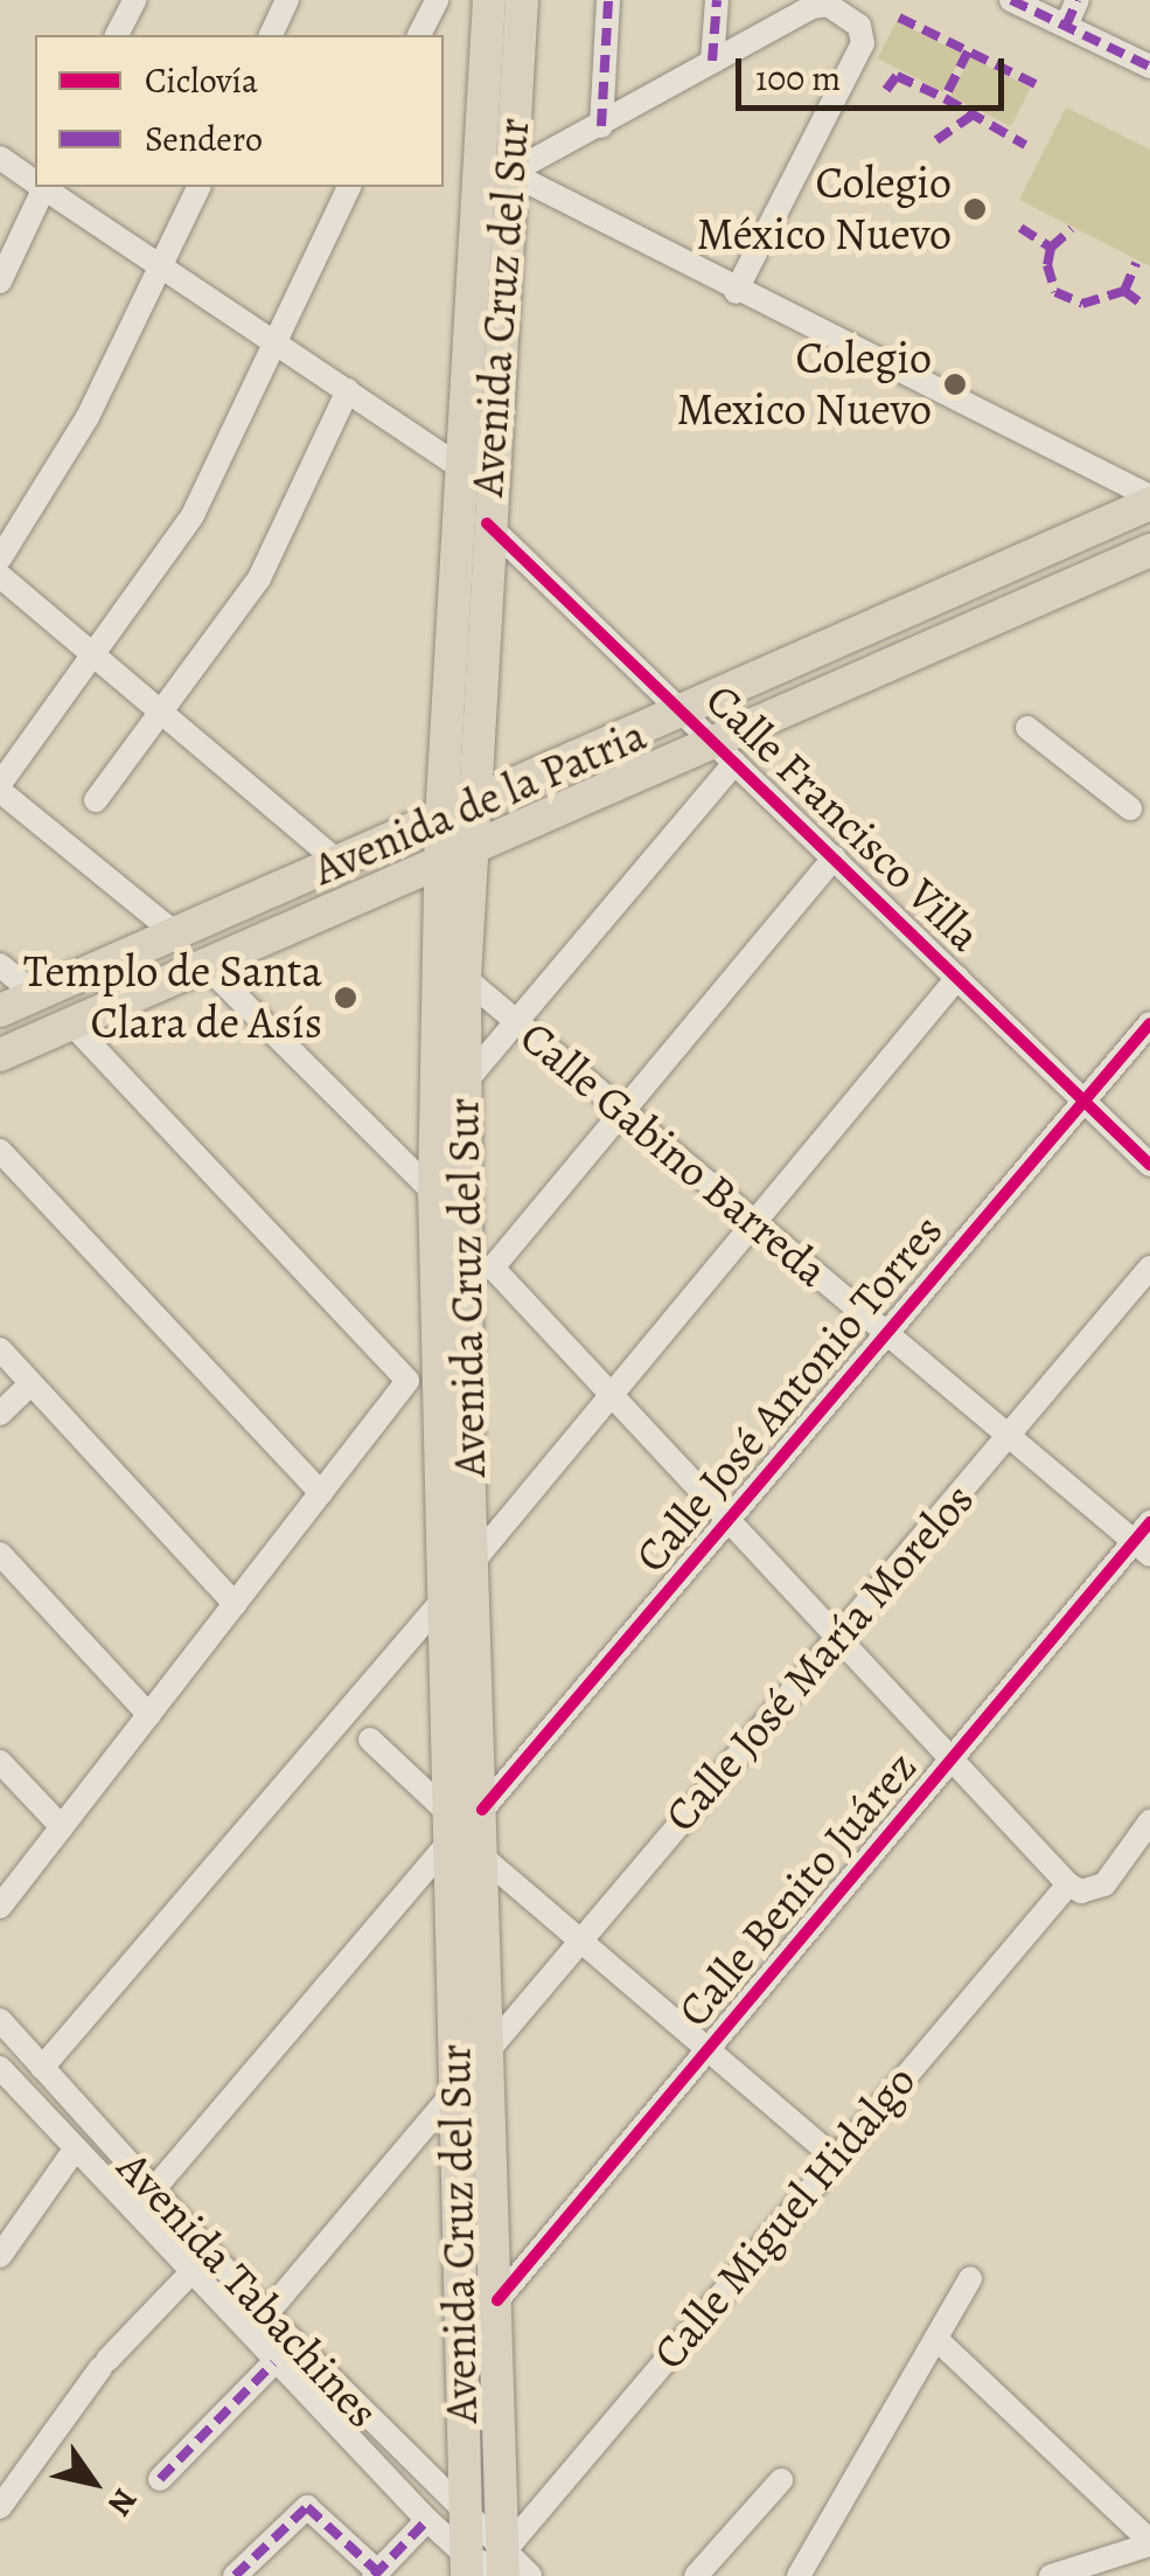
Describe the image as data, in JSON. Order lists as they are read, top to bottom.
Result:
{
  "streets": {
    "main road": ["Avenida Cruz del Sur", "Avenida de la Patria"],
    "street": [
      "Calle Francisco Villa",
      "Calle Gabino Barreda",
      "Calle José Antonio Torres",
      "Calle José María Morelos",
      "Calle Benito Juárez",
      "Calle Miguel Hidalgo",
      "Avenida Tabachines"
    ]
  },
  "crossings": [
    ["Avenida Cruz del Sur", "Avenida de la Patria"],
    ["Avenida Cruz del Sur", "Calle Francisco Villa"],
    ["Avenida Cruz del Sur", "Calle Gabino Barreda"],
    ["Avenida Cruz del Sur", "Calle José Antonio Torres"],
    ["Avenida Cruz del Sur", "Calle José María Morelos"],
    ["Avenida Cruz del Sur", "Calle Benito Juárez"],
    ["Avenida Cruz del Sur", "Calle Miguel Hidalgo"],
    ["Avenida Cruz del Sur", "Avenida Tabachines"],
    ["Avenida de la Patria", "Calle Francisco Villa"],
    ["Calle Francisco Villa", "Calle José Antonio Torres"],
    ["Calle Gabino Barreda", "Calle José Antonio Torres"],
    ["Calle Gabino Barreda", "Calle José María Morelos"],
    ["Calle Gabino Barreda", "Calle Benito Juárez"],
    ["Calle Miguel Hidalgo", "Avenida Tabachines"]
  ],
  "places": ["Colegio México Nuevo", "Colegio Mexico Nuevo", "Templo de Santa Clara de Asís"],
  "legend": ["Ciclovía", "Sendero"],
  "scale_bar": "100 m",
  "north": "bottom right"
}
